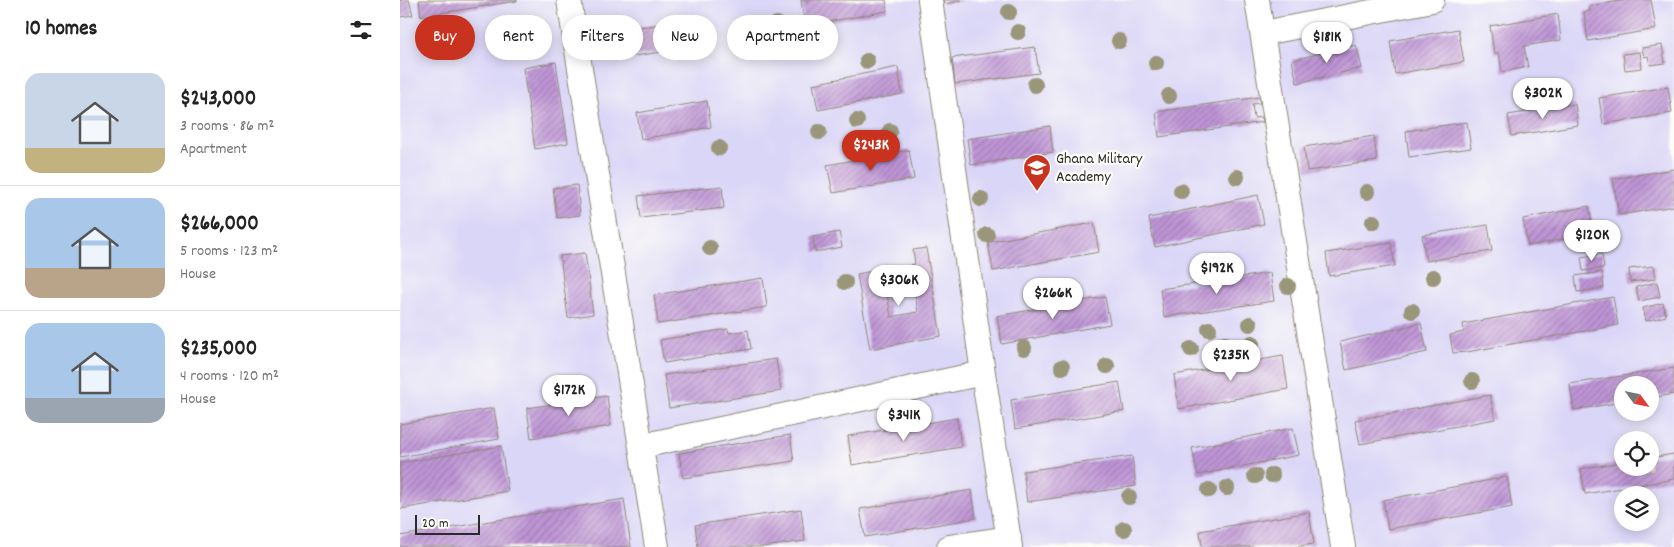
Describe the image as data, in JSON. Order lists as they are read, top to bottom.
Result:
{
  "places": {
    "school or university": ["Ghana Military Academy"]
  },
  "scale_bar": "20 m",
  "north": "bottom right",
  "page": {
    "heading": "10 homes",
    "chip": [
      "Buy",
      "Rent",
      "Filters",
      "New",
      "Apartment"
    ],
    "price": [
      "$181K",
      "$302K",
      "$243K",
      "$120K",
      "$192K",
      "$306K",
      "$266K",
      "$235K",
      "$172K",
      "$341K"
    ],
    "list": [
      {
        "name": "$243,000",
        "note": "3 rooms · 86 m² · Apartment"
      },
      {
        "name": "$266,000",
        "note": "5 rooms · 123 m² · House"
      },
      {
        "name": "$235,000",
        "note": "4 rooms · 120 m² · House"
      }
    ],
    "scale": "20 m"
  }
}
